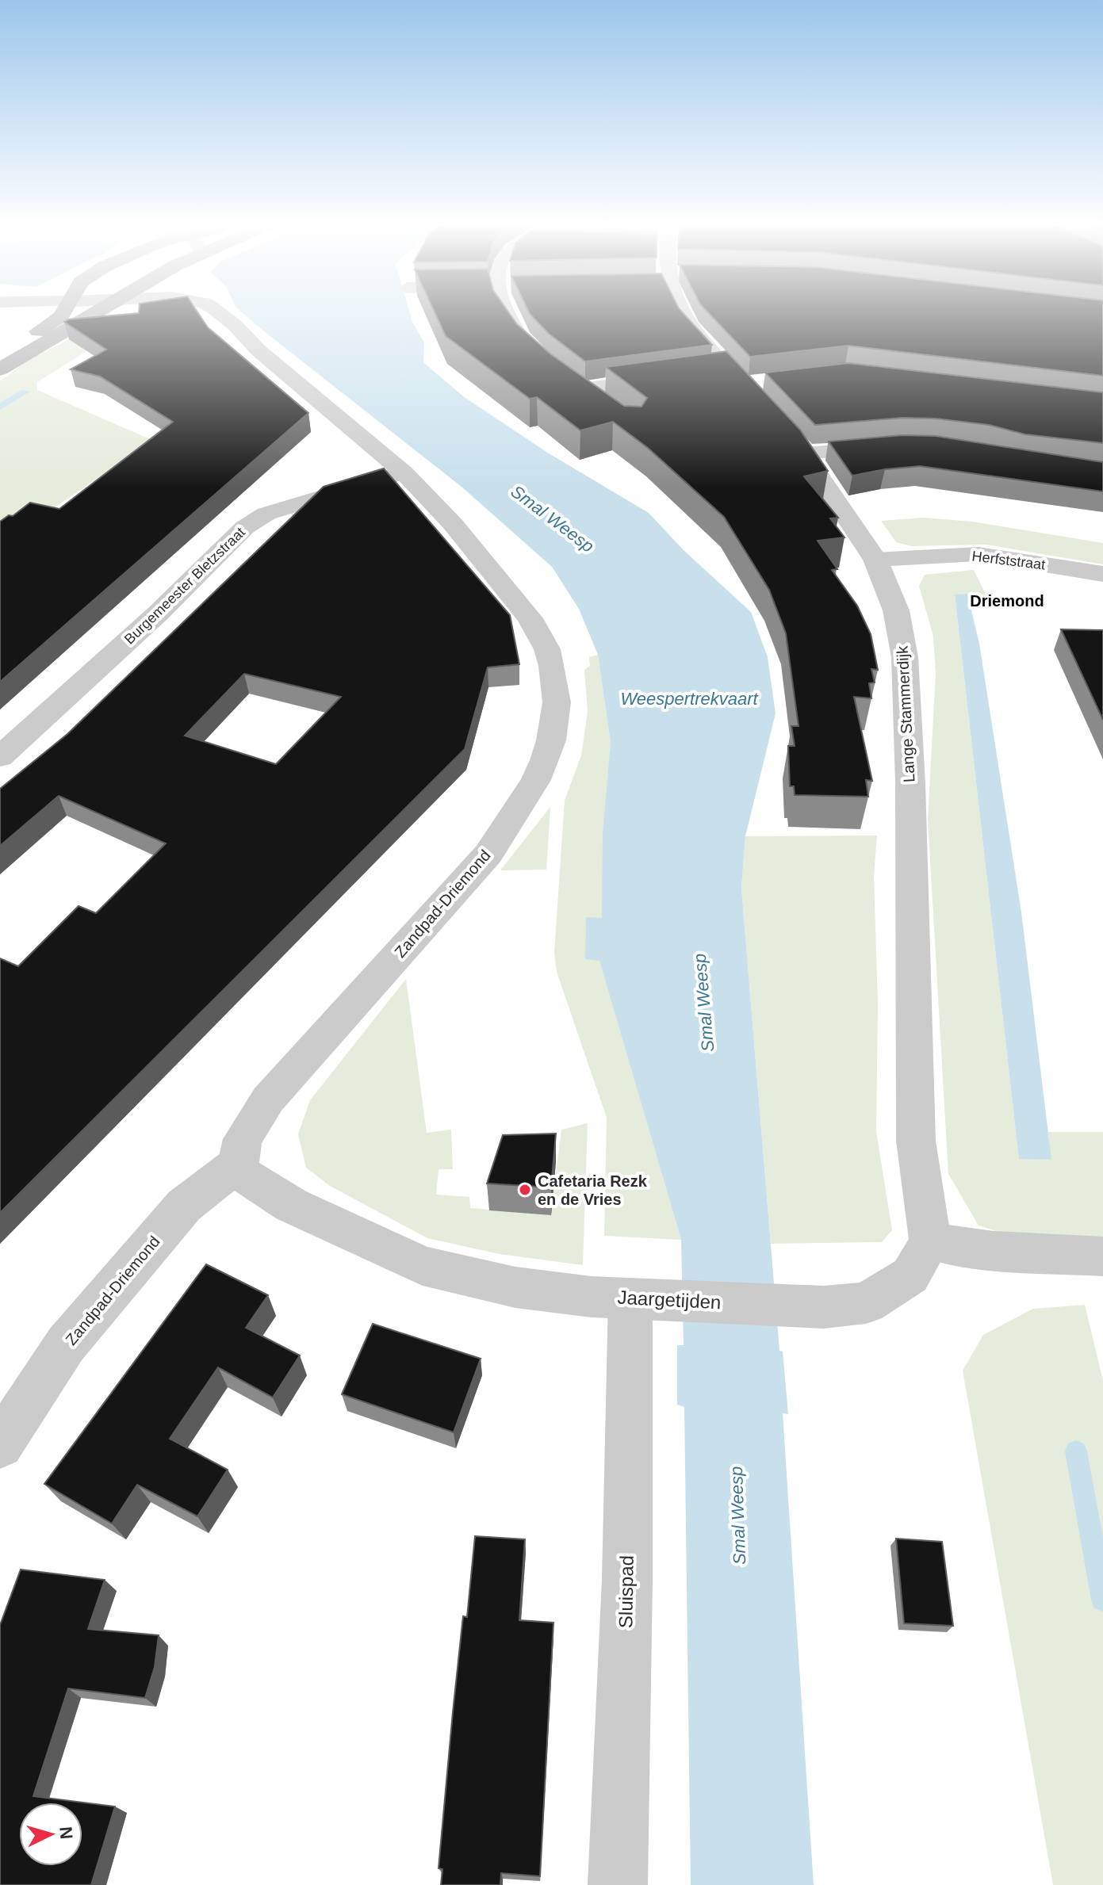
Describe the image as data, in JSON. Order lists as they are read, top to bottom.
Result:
{
  "streets": {
    "street": [
      "Herfststraat",
      "Burgemeester Bletzstraat",
      "Lange Stammerdijk",
      "Zandpad-Driemond",
      "Jaargetijden",
      "Sluispad"
    ]
  },
  "crossings": [
    ["Herfststraat", "Lange Stammerdijk"],
    ["Burgemeester Bletzstraat", "Zandpad-Driemond"],
    ["Lange Stammerdijk", "Jaargetijden"],
    ["Zandpad-Driemond", "Jaargetijden"],
    ["Jaargetijden", "Sluispad"]
  ],
  "districts": ["Driemond"],
  "water": ["Smal Weesp", "Weespertrekvaart"],
  "places": ["Cafetaria Rezk en de Vries"],
  "north": "right"
}
